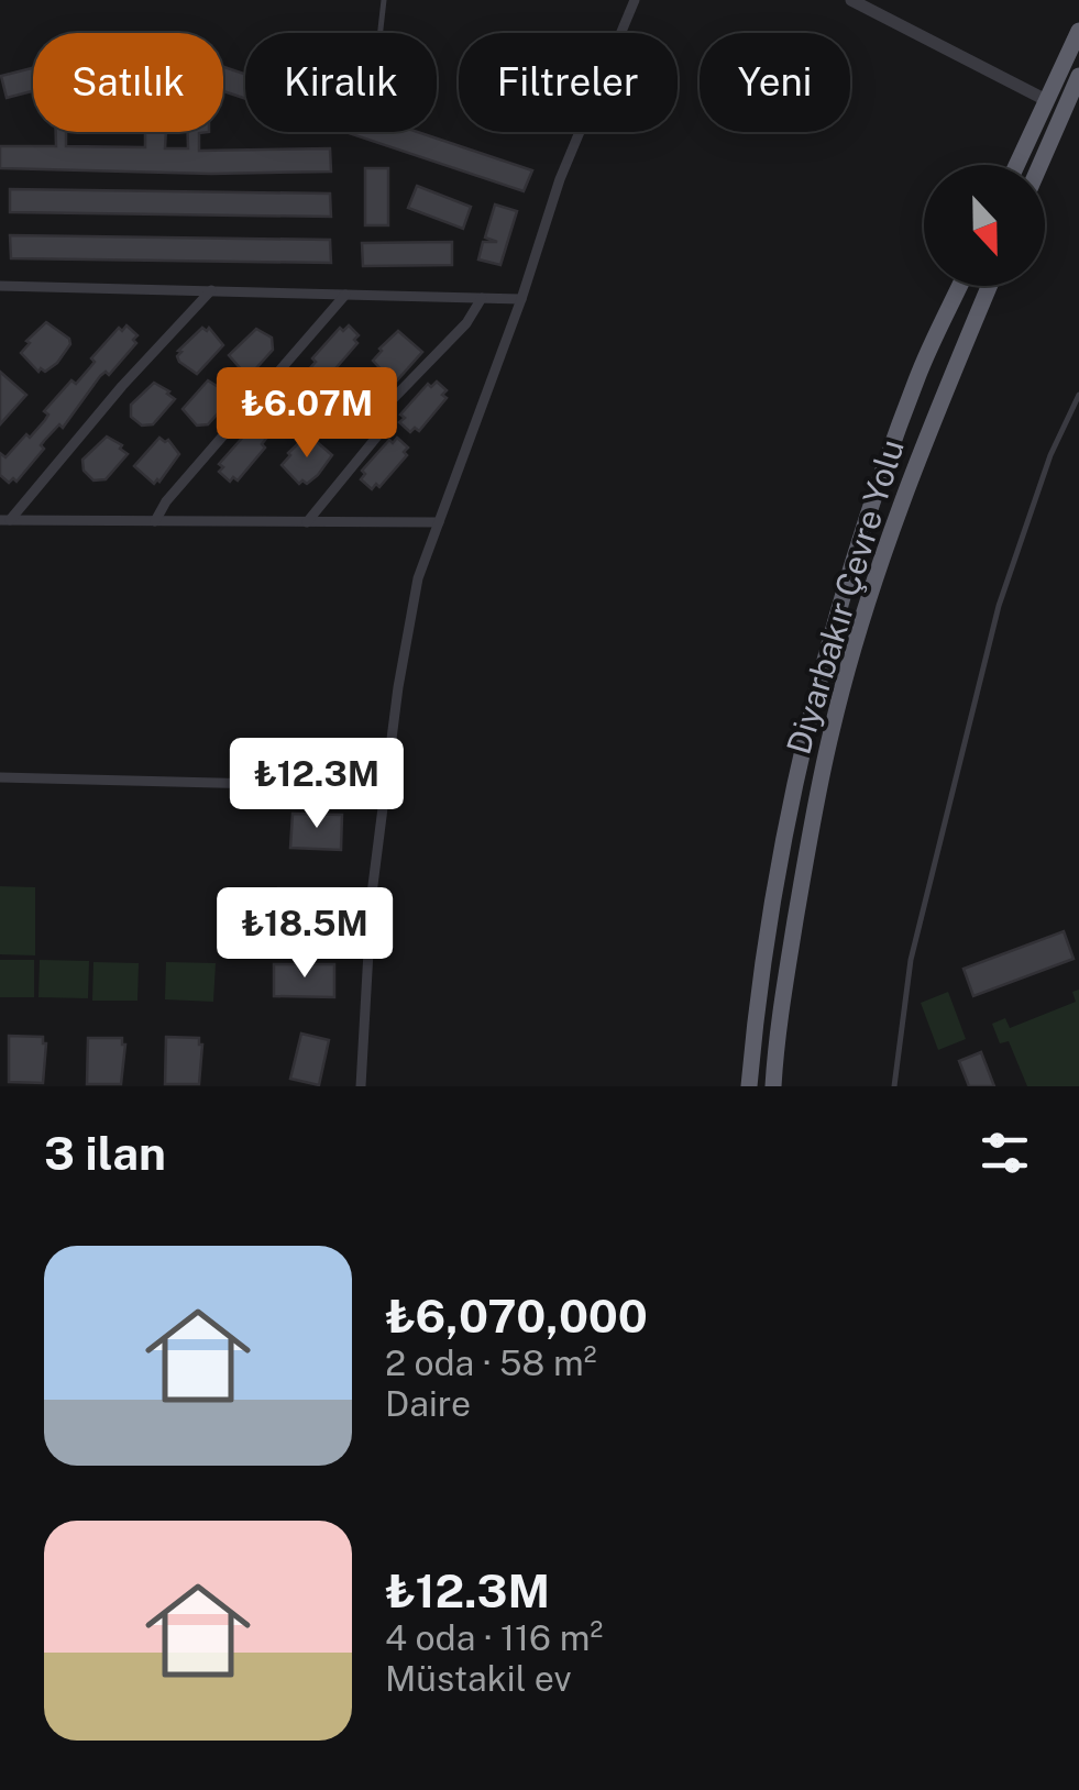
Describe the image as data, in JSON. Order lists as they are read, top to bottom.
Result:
{
  "streets": {
    "highway": ["Diyarbakır Çevre Yolu"]
  },
  "north": "bottom",
  "page": {
    "chip": [
      "Satılık",
      "Kiralık",
      "Filtreler",
      "Yeni"
    ],
    "price": ["₺6.07M", "₺12.3M", "₺18.5M"],
    "heading": "3 ilan",
    "list": [
      {
        "name": "₺6,070,000",
        "note": "2 oda · 58 m² · Daire"
      },
      {
        "name": "₺12.3M",
        "note": "4 oda · 116 m² · Müstakil ev"
      }
    ]
  }
}
